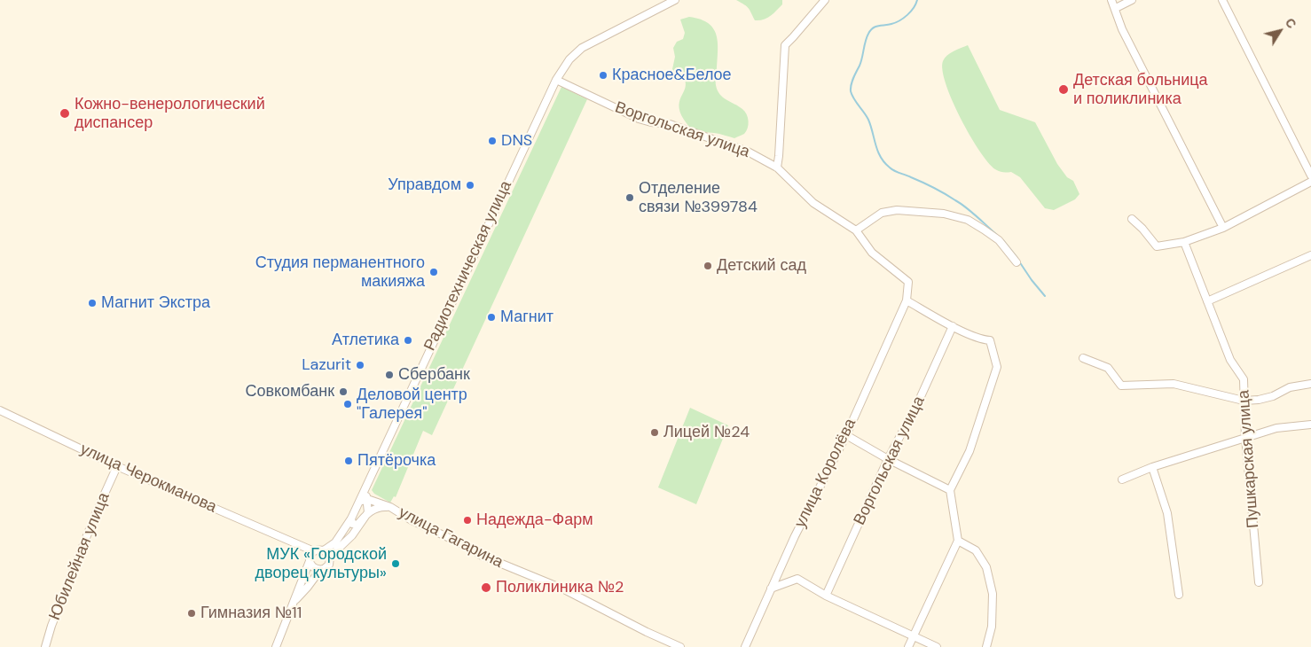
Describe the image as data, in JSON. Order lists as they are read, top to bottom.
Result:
{
  "streets": {
    "street": [
      "Воргольская улица",
      "Радиотехническая улица",
      "Пушкарская улица",
      "улица Королёва",
      "улица Черокманова",
      "улица Гагарина",
      "Юбилейная улица"
    ]
  },
  "crossings": [
    ["Воргольская улица", "Радиотехническая улица"],
    ["Воргольская улица", "улица Королёва"],
    ["Радиотехническая улица", "улица Черокманова"],
    ["улица Черокманова", "Юбилейная улица"]
  ],
  "places": [
    "Красное&Белое",
    "Детская больница и поликлиника",
    "Кожно-венерологический диспансер",
    "DNS",
    "Управдом",
    "Отделение связи №399784",
    "Детский сад",
    "Студия перманентного макияжа",
    "Магнит Экстра",
    "Магнит",
    "Атлетика",
    "Lazurit",
    "Сбербанк",
    "Совкомбанк",
    "Деловой центр \"Галерея\"",
    "Лицей №24",
    "Пятёрочка",
    "Надежда-Фарм",
    "МУК «Городской дворец культуры»",
    "Поликлиника №2",
    "Гимназия №11"
  ],
  "north": "top right"
}
